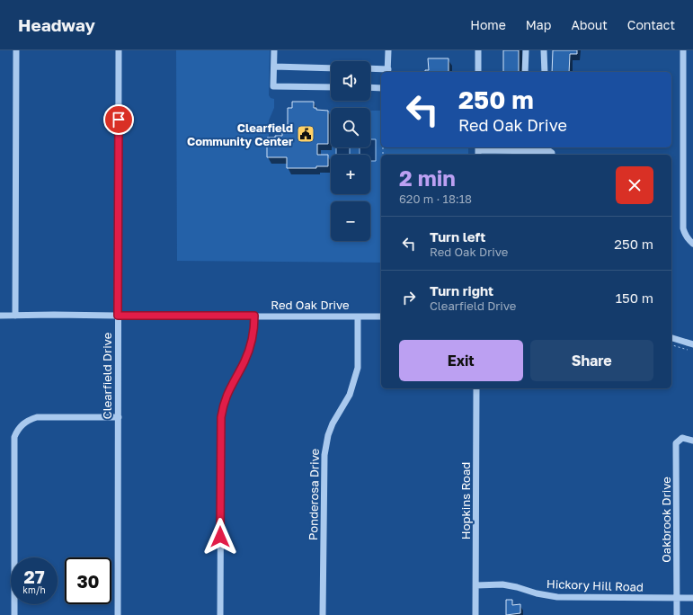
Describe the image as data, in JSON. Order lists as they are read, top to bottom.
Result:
{
  "streets": {
    "street": [
      "Red Oak Drive",
      "Clearfield Drive",
      "Ponderosa Drive",
      "Hopkins Road",
      "Oakbrook Drive",
      "Hickory Hill Road"
    ]
  },
  "crossings": [
    ["Red Oak Drive", "Clearfield Drive"],
    ["Red Oak Drive", "Ponderosa Drive"],
    ["Hopkins Road", "Hickory Hill Road"],
    ["Oakbrook Drive", "Hickory Hill Road"]
  ],
  "places": {
    "public building": ["Clearfield Community Center"]
  },
  "page": {
    "header": "Headway",
    "nav": [
      "Home",
      "Map",
      "About",
      "Contact"
    ],
    "map_buttons": ["+", "−"],
    "turn": ["250 m", "Red Oak Drive"],
    "heading": ["2 min", "620 m · 18:18"],
    "list": [
      {
        "name": "Turn left",
        "note": "Red Oak Drive",
        "value": "250 m"
      },
      {
        "name": "Turn right",
        "note": "Clearfield Drive",
        "value": "150 m"
      }
    ],
    "buttons": ["Exit", "Share"],
    "speed": "27 km/h",
    "limit": "30"
  }
}
